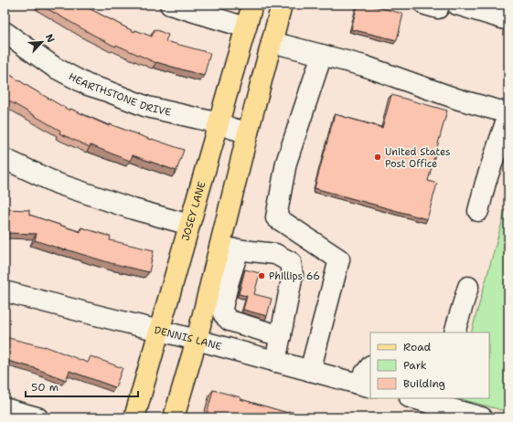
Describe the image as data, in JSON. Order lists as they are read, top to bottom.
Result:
{
  "streets": {
    "main road": ["JOSEY LANE"],
    "street": ["HEARTHSTONE DRIVE", "DENNIS LANE"]
  },
  "crossings": [
    ["HEARTHSTONE DRIVE", "JOSEY LANE"],
    ["JOSEY LANE", "DENNIS LANE"]
  ],
  "places": ["United States Post Office", "Phillips 66"],
  "legend": ["Road", "Park", "Building"],
  "scale_bar": "50 m",
  "north": "top right"
}
